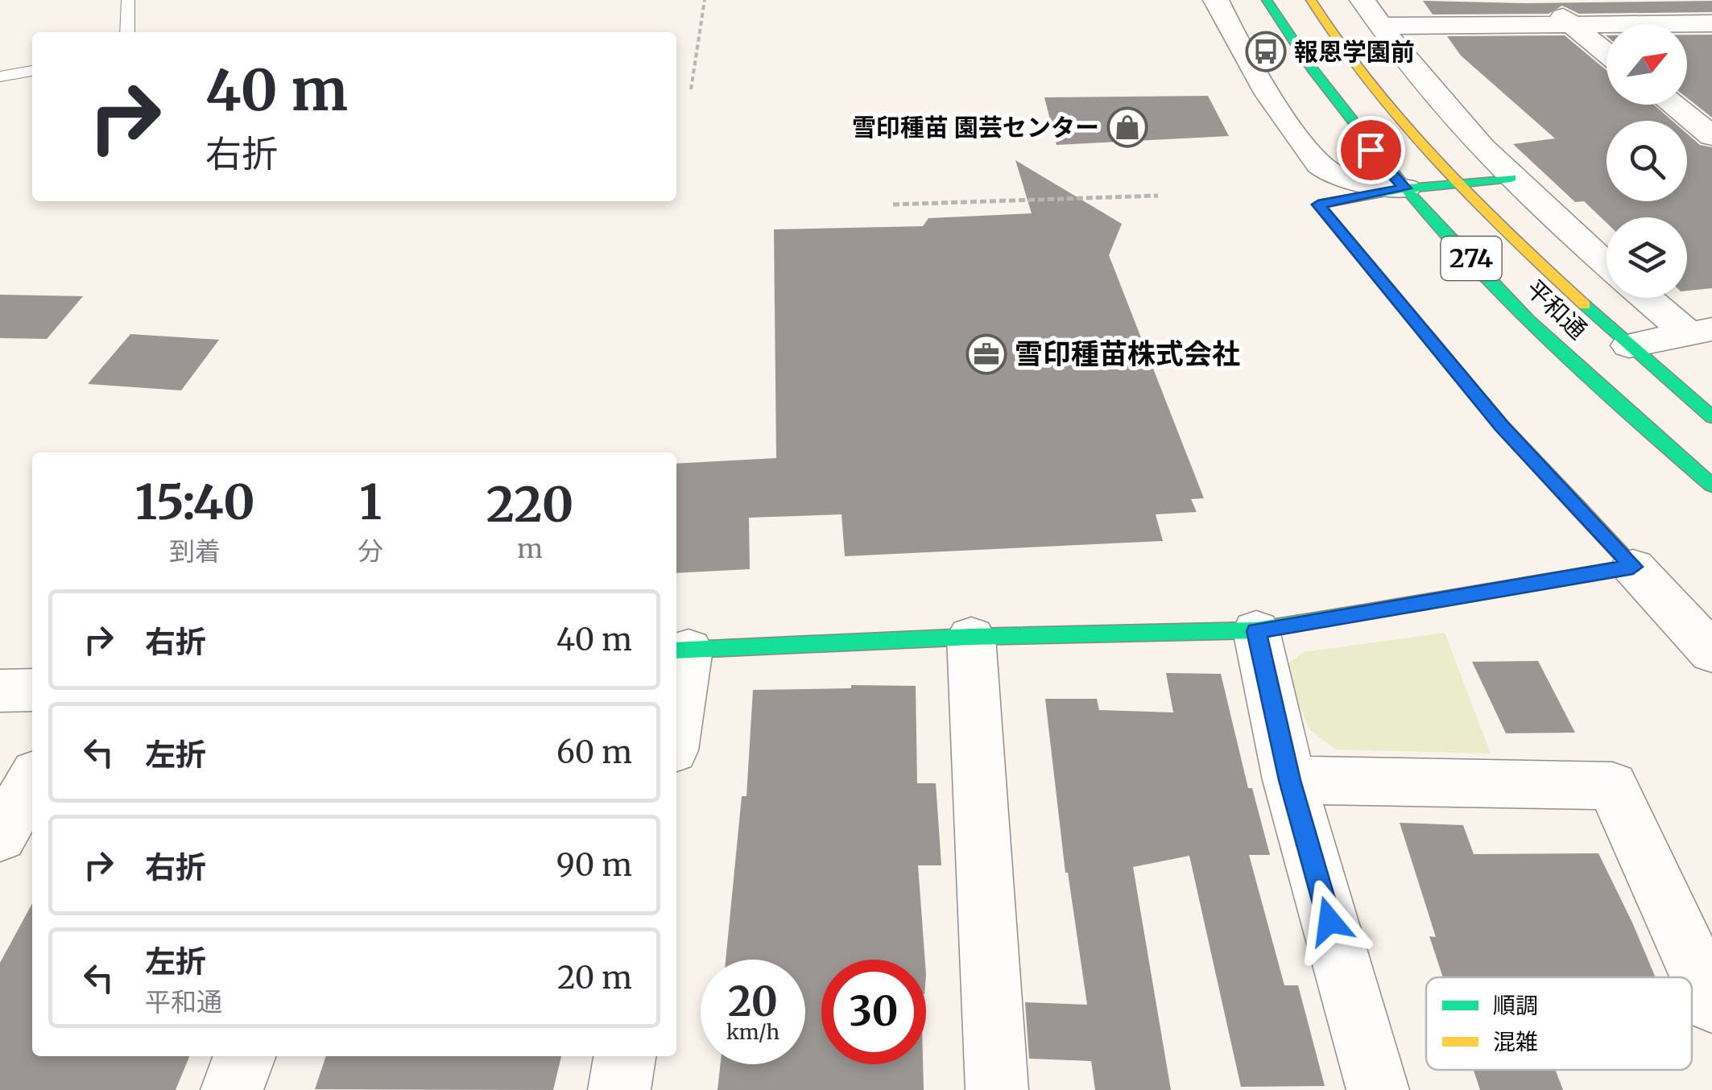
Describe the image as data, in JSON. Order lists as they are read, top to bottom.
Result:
{
  "streets": {
    "main road": ["274", "平和通"]
  },
  "places": {
    "bus stop": ["報恩学園前"],
    "shop": ["雪印種苗 園芸センター"],
    "office": ["雪印種苗株式会社"]
  },
  "legend": ["順調", "混雑"],
  "north": "top right",
  "page": {
    "turn": ["40 m", "右折"],
    "eta": [
      "15:40",
      "到着",
      "1",
      "分",
      "220",
      "m"
    ],
    "list": [
      {
        "name": "右折",
        "value": "40 m"
      },
      {
        "name": "左折",
        "value": "60 m"
      },
      {
        "name": "右折",
        "value": "90 m"
      },
      {
        "name": "左折",
        "note": "平和通",
        "value": "20 m"
      }
    ],
    "speed": "20 km/h",
    "limit": "30"
  }
}
